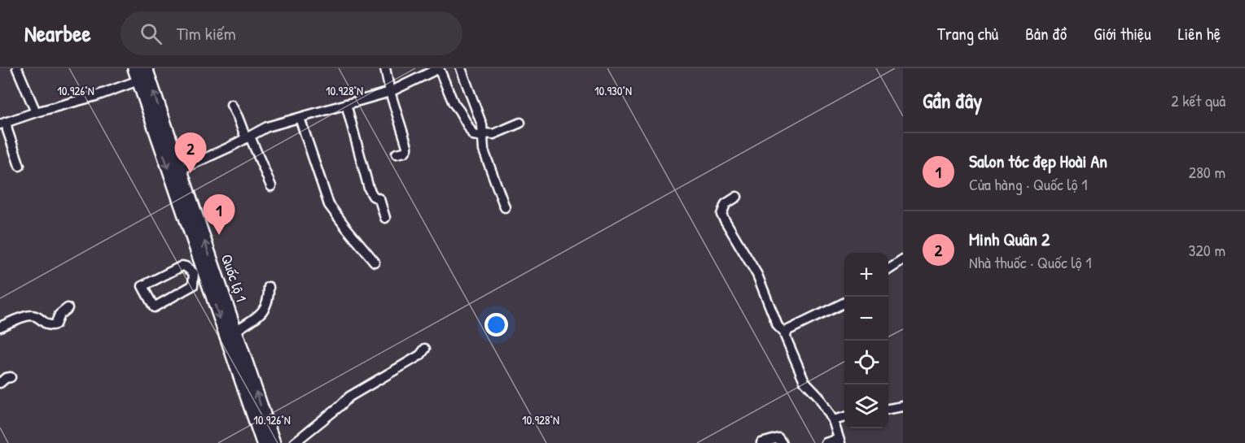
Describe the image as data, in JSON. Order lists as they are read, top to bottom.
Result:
{
  "streets": {
    "highway": ["Quốc lộ 1"]
  },
  "page": {
    "header": "Nearbee",
    "search": "Tìm kiếm",
    "nav": [
      "Trang chủ",
      "Bản đồ",
      "Giới thiệu",
      "Liên hệ"
    ],
    "heading": ["Gần đây", "2 kết quả"],
    "list": [
      {
        "mark": "1",
        "name": "Salon tóc đẹp Hoài An",
        "note": "Cửa hàng · Quốc lộ 1",
        "value": "280 m"
      },
      {
        "mark": "2",
        "name": "Minh Quân 2",
        "note": "Nhà thuốc · Quốc lộ 1",
        "value": "320 m"
      }
    ],
    "pins": ["2", "1"],
    "map_buttons": ["+", "−"]
  },
  "coordinates": ["10.926°N", "10.928°N", "10.930°N"]
}
